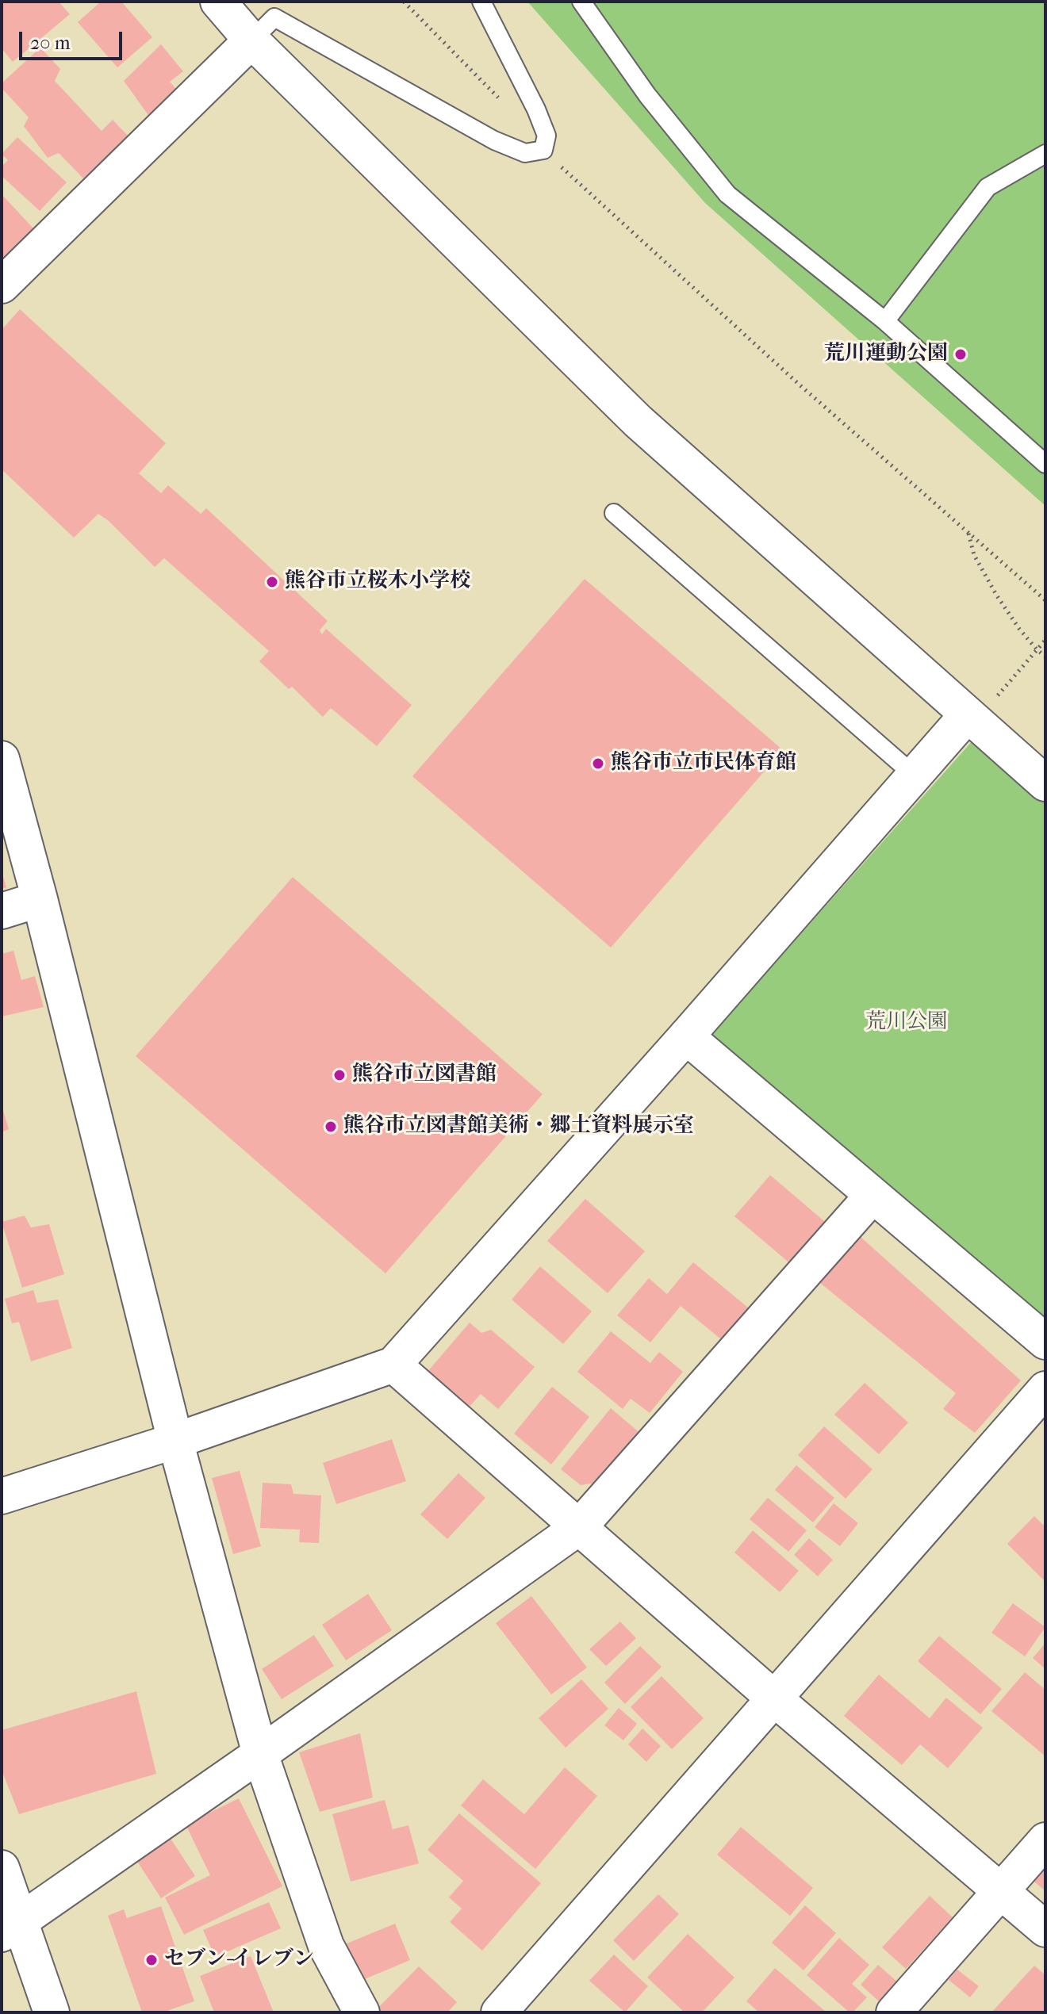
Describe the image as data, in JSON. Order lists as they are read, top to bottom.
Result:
{
  "parks": ["荒川公園"],
  "places": [
    "荒川運動公園",
    "熊谷市立桜木小学校",
    "熊谷市立市民体育館",
    "熊谷市立図書館",
    "熊谷市立図書館美術・郷土資料展示室",
    "セブン-イレブン"
  ],
  "scale_bar": "20 m"
}
